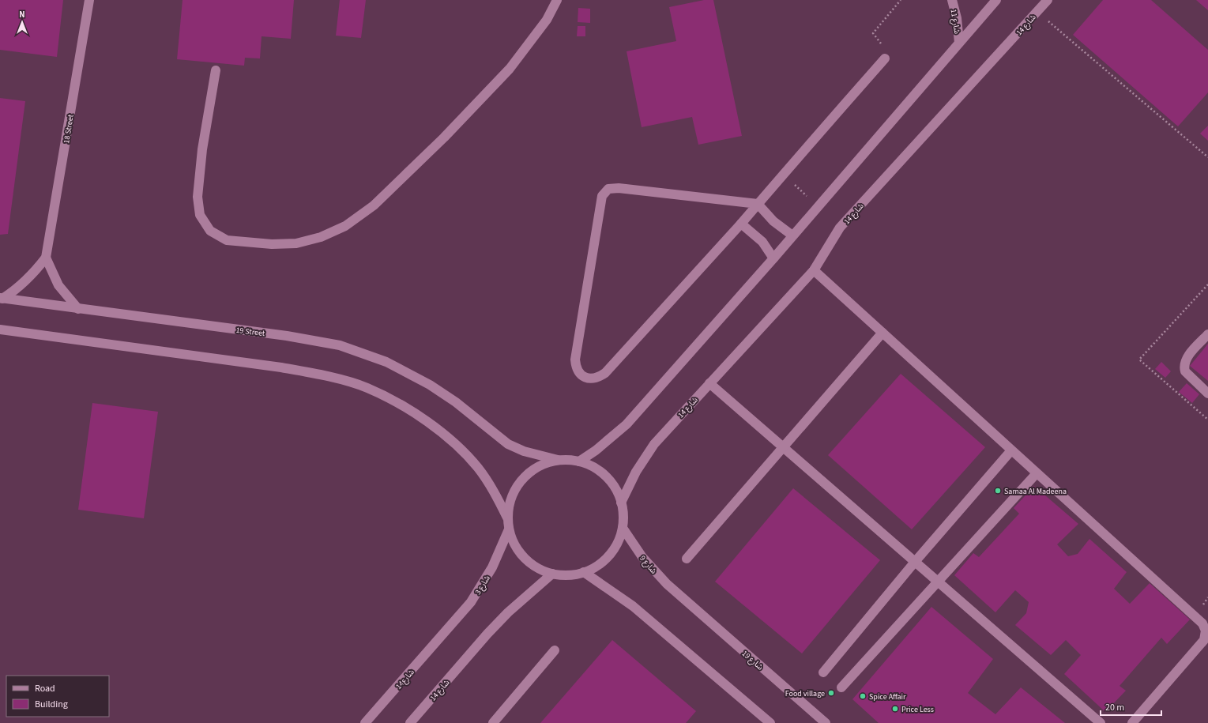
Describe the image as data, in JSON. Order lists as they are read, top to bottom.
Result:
{
  "streets": {
    "street": [
      "شارع 11",
      "شارع 14",
      "18 Street",
      "19 Street",
      "شارع 9",
      "شارع 3",
      "شارع 19",
      "شارع14"
    ]
  },
  "crossings": [
    ["شارع 9", "شارع 19"],
    ["شارع 3", "شارع14"]
  ],
  "places": [
    "Samaa Al Madeena",
    "Food village",
    "Spice Affair",
    "Price Less"
  ],
  "legend": ["Road", "Building"],
  "scale_bar": "20 m",
  "north": "top"
}
